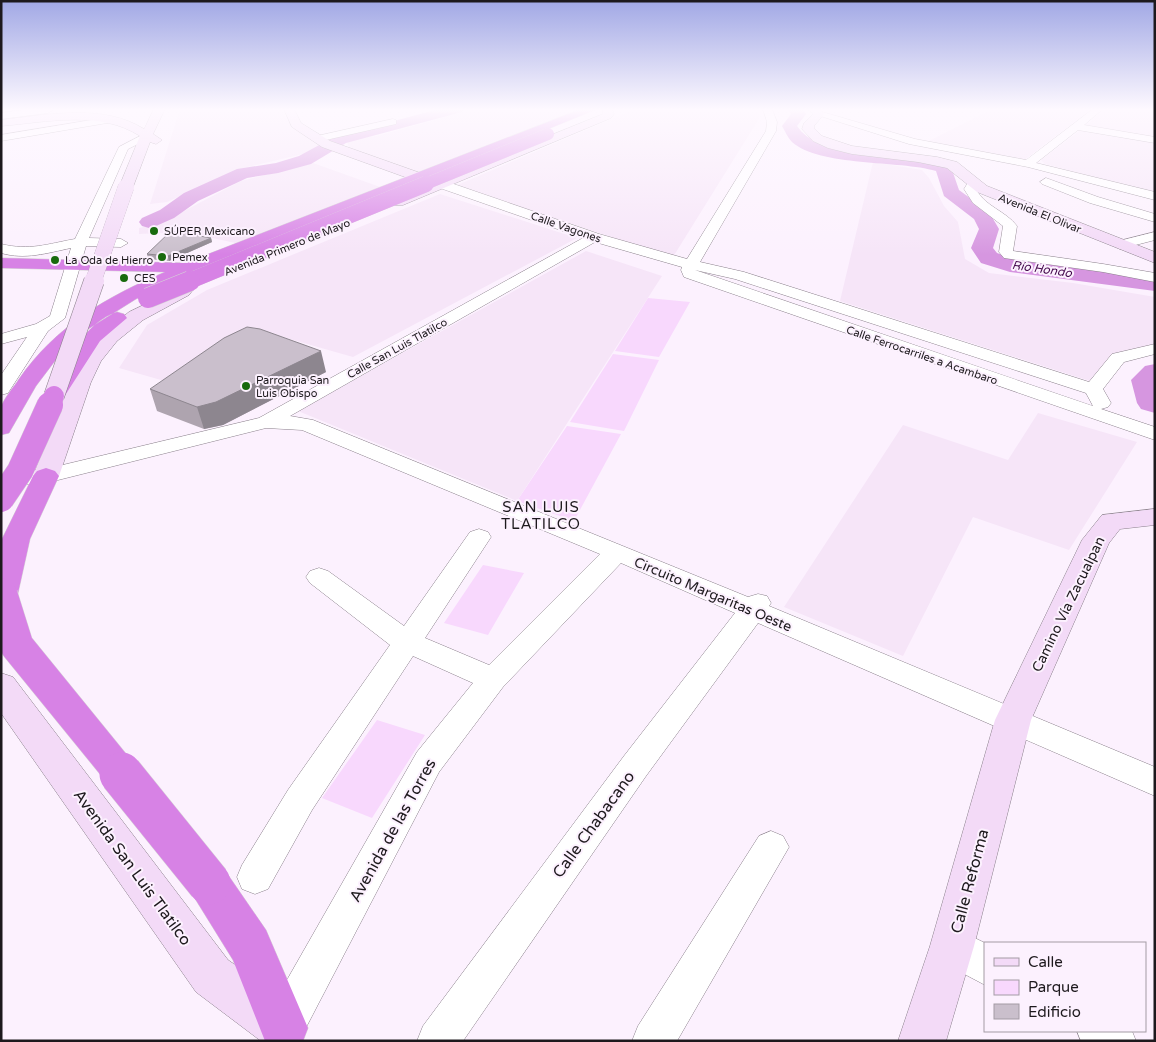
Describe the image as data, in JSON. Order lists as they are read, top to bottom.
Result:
{
  "streets": {
    "highway": ["Avenida Primero de Mayo"],
    "street": [
      "Avenida El Olivar",
      "Calle Vagones",
      "Calle San Luis Tlatilco",
      "Calle Ferrocarriles a Acambaro",
      "Circuito Margaritas Oeste",
      "Camino Vía Zacualpan",
      "Calle Chabacano",
      "Avenida de las Torres",
      "Avenida San Luis Tlatilco",
      "Calle Reforma"
    ]
  },
  "crossings": [
    ["Calle Vagones", "Avenida Primero de Mayo"],
    ["Calle Vagones", "Calle San Luis Tlatilco"],
    ["Calle Vagones", "Calle Ferrocarriles a Acambaro"],
    ["Avenida Primero de Mayo", "Calle San Luis Tlatilco"],
    ["Calle San Luis Tlatilco", "Circuito Margaritas Oeste"],
    ["Circuito Margaritas Oeste", "Camino Vía Zacualpan"],
    ["Circuito Margaritas Oeste", "Calle Chabacano"],
    ["Circuito Margaritas Oeste", "Avenida de las Torres"],
    ["Circuito Margaritas Oeste", "Calle Reforma"],
    ["Camino Vía Zacualpan", "Calle Reforma"],
    ["Avenida de las Torres", "Avenida San Luis Tlatilco"]
  ],
  "districts": ["SAN LUIS TLATILCO"],
  "water": ["Río Hondo"],
  "places": [
    "SÚPER Mexicano",
    "Pemex",
    "La Oda de Hierro",
    "CES",
    "Parroquia San Luis Obispo"
  ],
  "legend": ["Calle", "Parque", "Edificio"]
}
